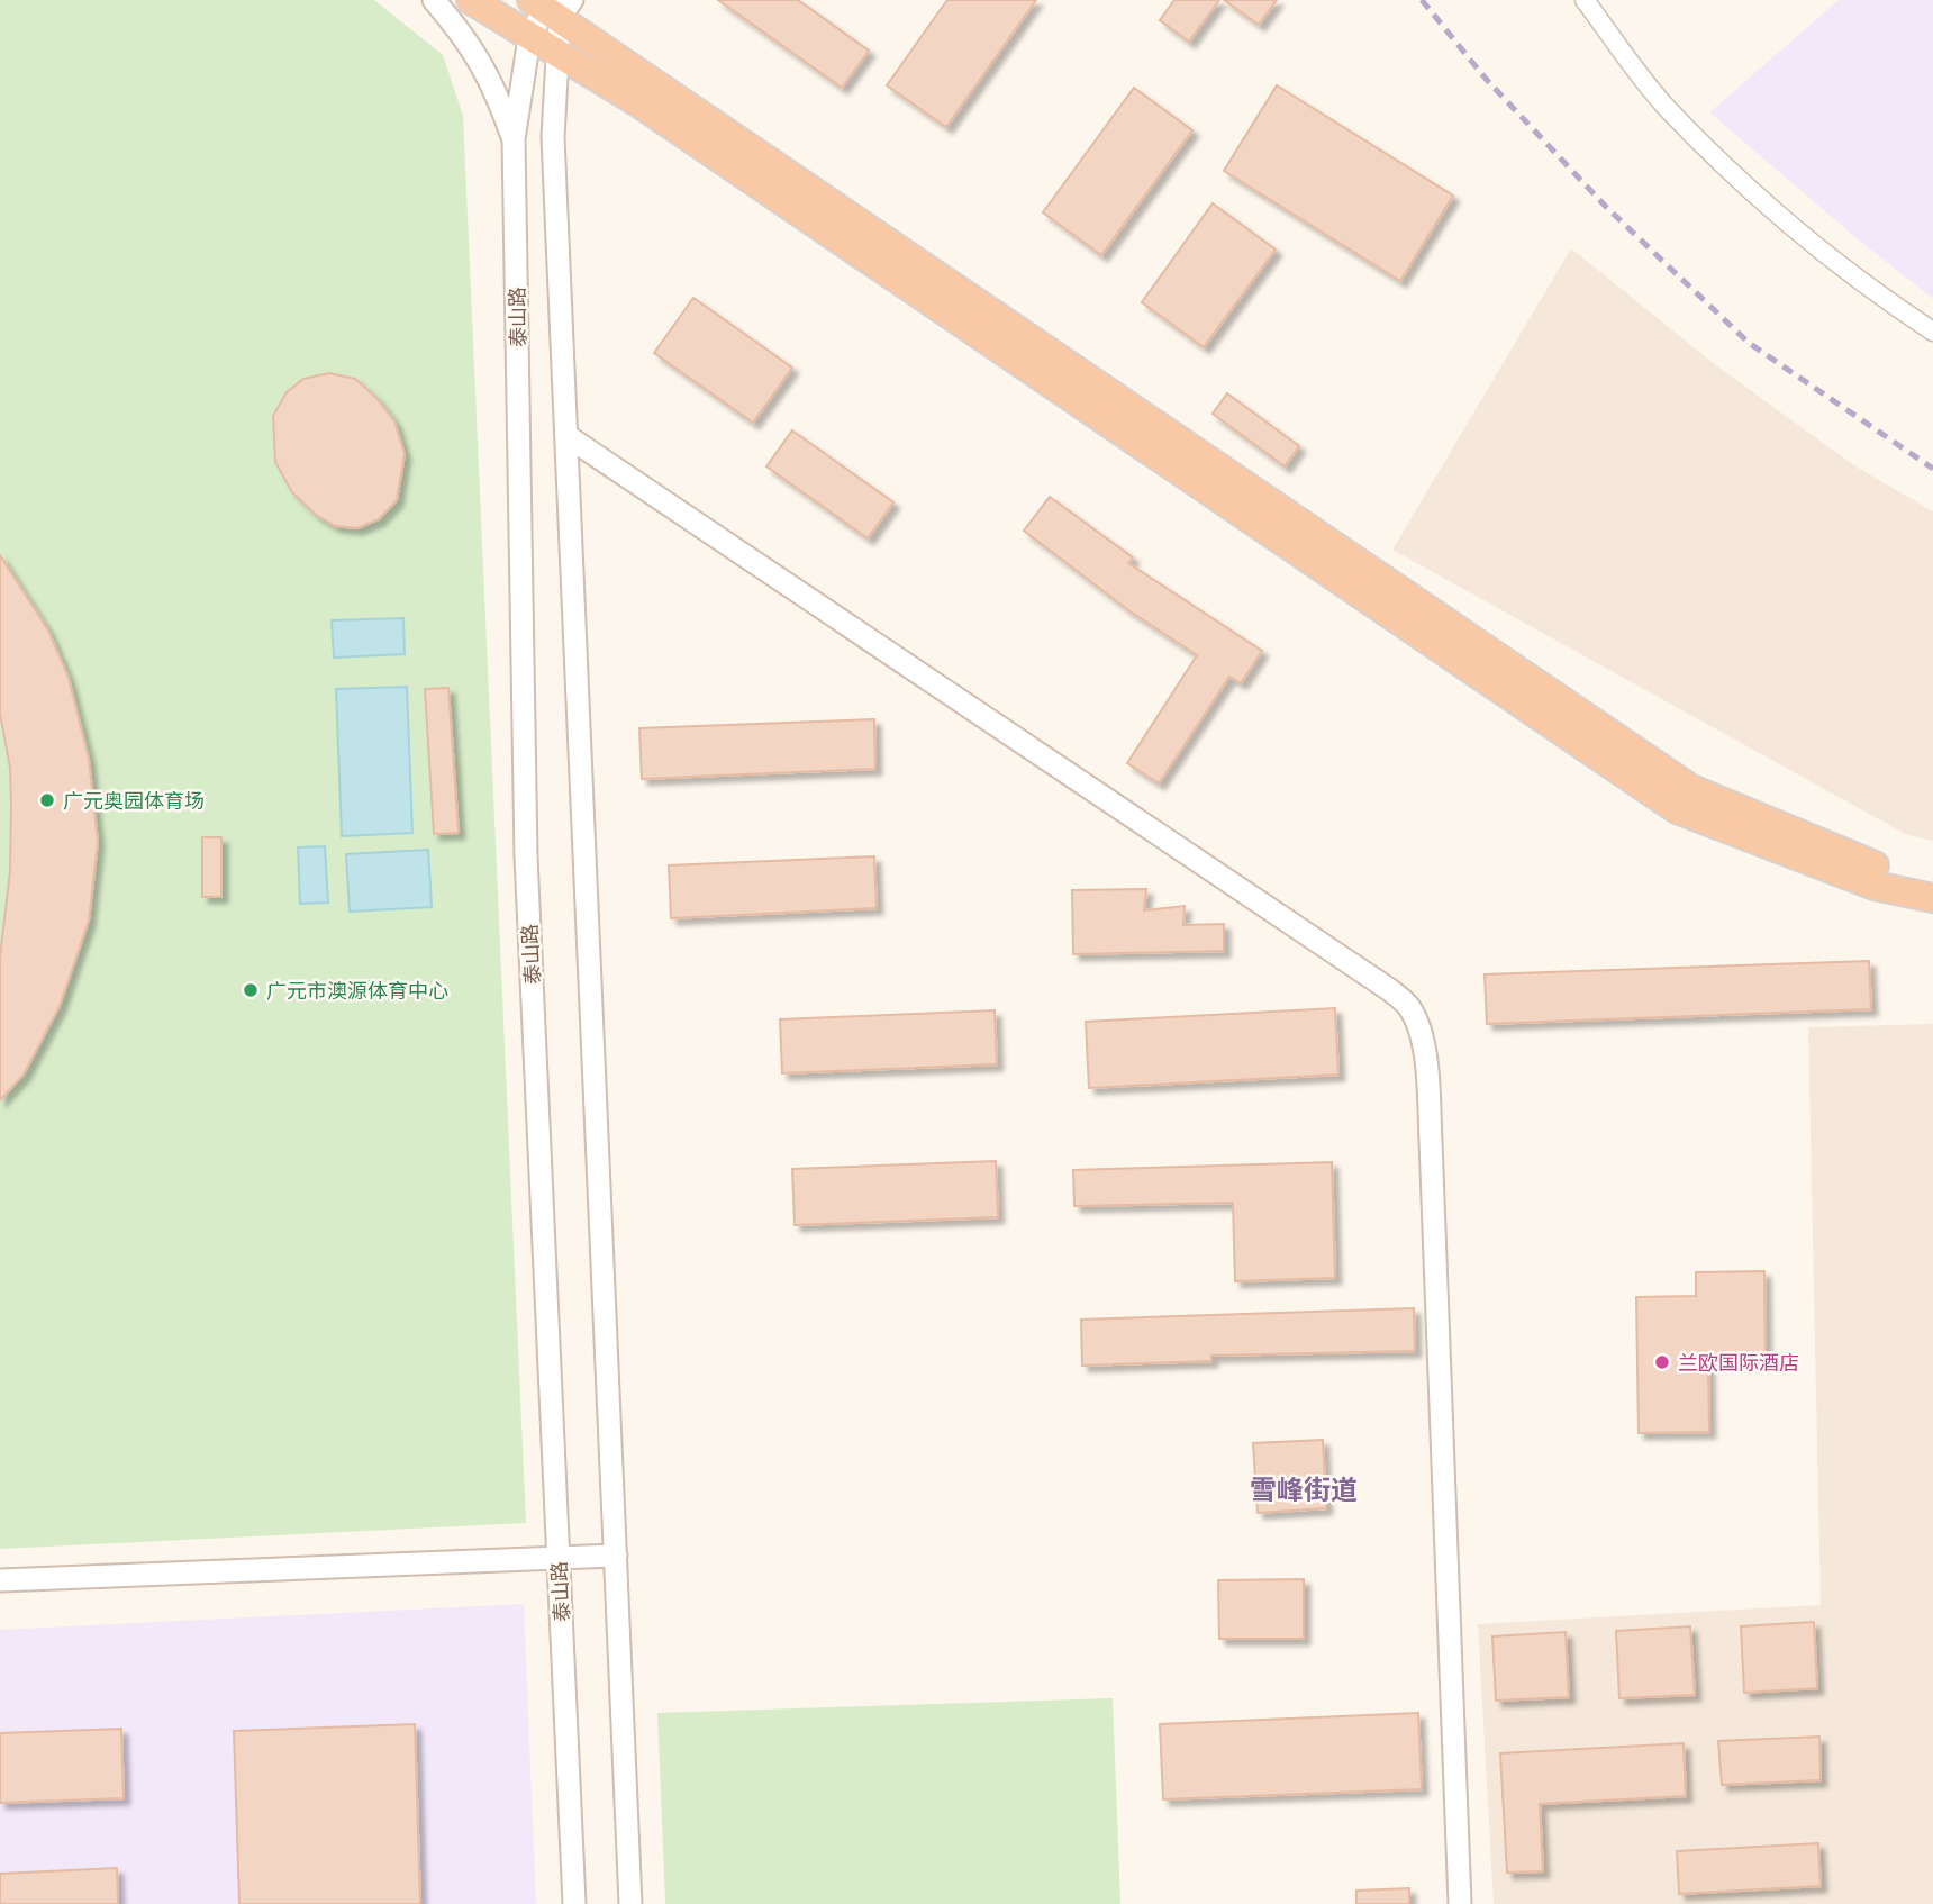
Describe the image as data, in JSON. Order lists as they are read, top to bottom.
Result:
{
  "streets": {
    "street": ["泰山路"]
  },
  "districts": ["雪峰街道"],
  "places": ["广元奥园体育场", "广元市澳源体育中心", "兰欧国际酒店"]
}
